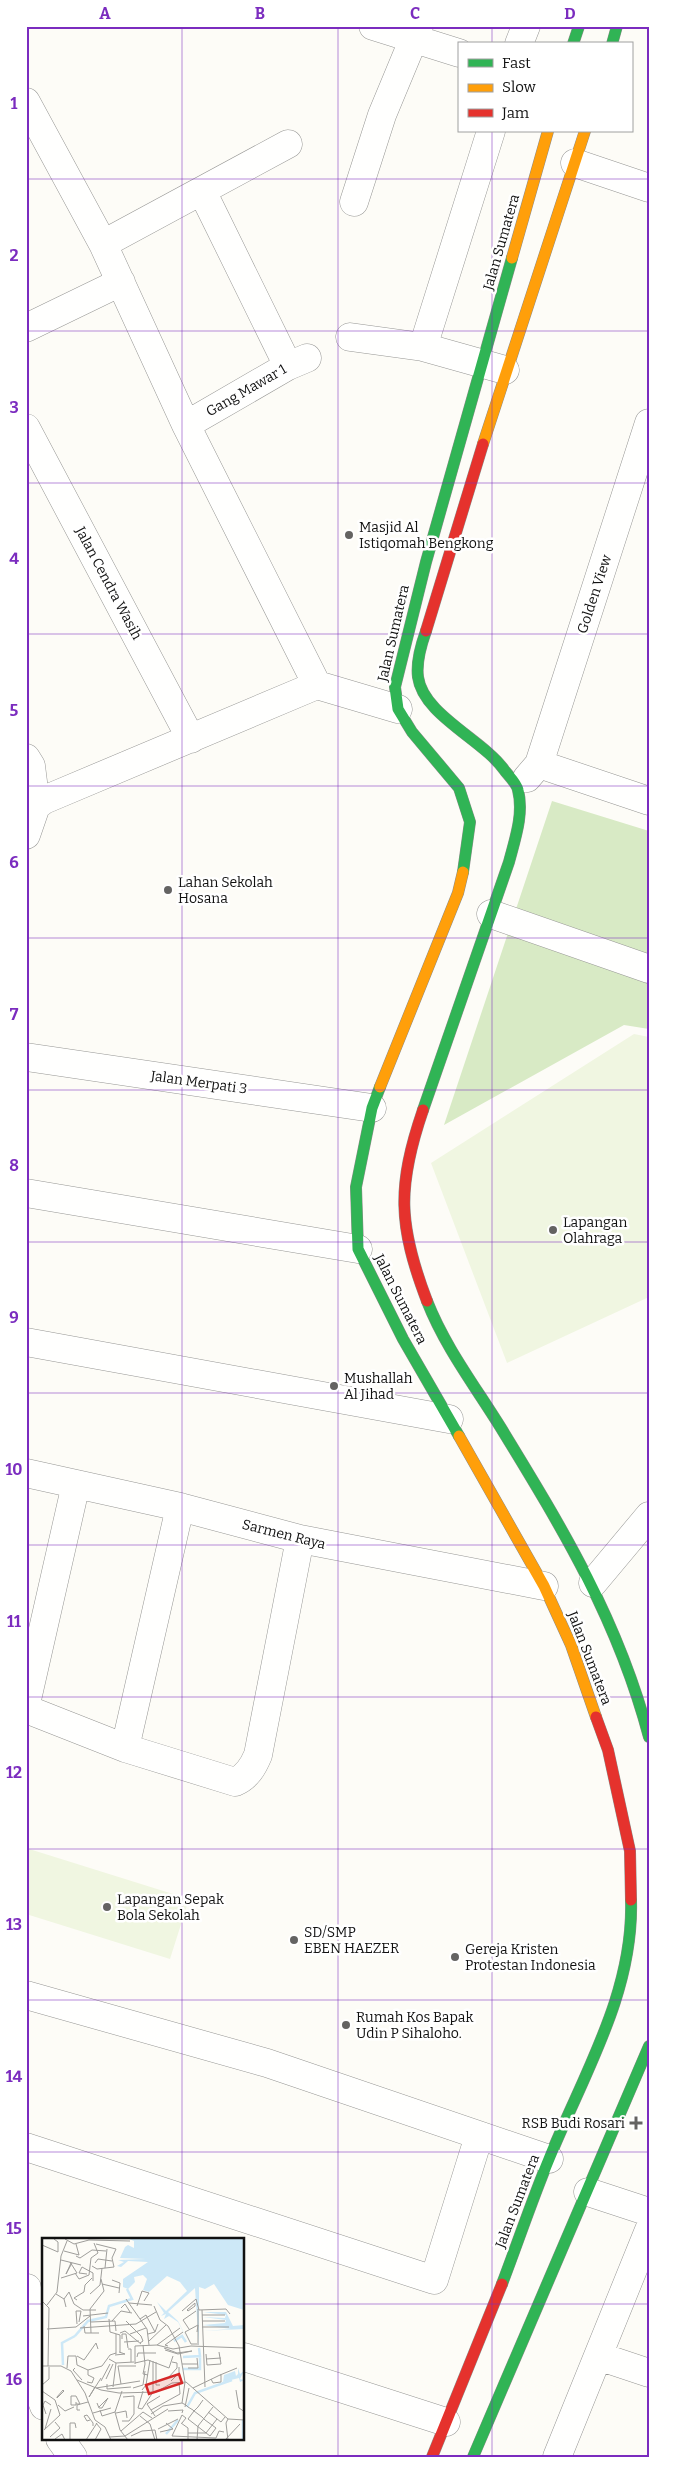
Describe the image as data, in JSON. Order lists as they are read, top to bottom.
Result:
{
  "streets": {
    "main road": ["Jalan Sumatera"],
    "street": [
      "Gang Mawar 1",
      "Jalan Cendra Wasih",
      "Golden View",
      "Jalan Merpati 3",
      "Sarmen Raya"
    ]
  },
  "crossings": [
    ["Jalan Sumatera", "Jalan Merpati 3"],
    ["Jalan Sumatera", "Sarmen Raya"]
  ],
  "places": {
    "other": [
      "Masjid Al Istiqomah Bengkong",
      "Lahan Sekolah Hosana",
      "Lapangan Olahraga",
      "Mushallah Al Jihad",
      "Lapangan Sepak Bola Sekolah",
      "SD/SMP EBEN HAEZER",
      "Gereja Kristen Protestan Indonesia",
      "Rumah Kos Bapak Udin P Sihaloho."
    ],
    "health": ["RSB Budi Rosari"]
  },
  "legend": ["Fast", "Slow", "Jam"],
  "grid": {
    "columns": [
      "A",
      "B",
      "C",
      "D"
    ],
    "rows": [
      "1",
      "2",
      "3",
      "4",
      "5",
      "6",
      "7",
      "8",
      "9",
      "10",
      "11",
      "12",
      "13",
      "14",
      "15",
      "16"
    ]
  }
}
